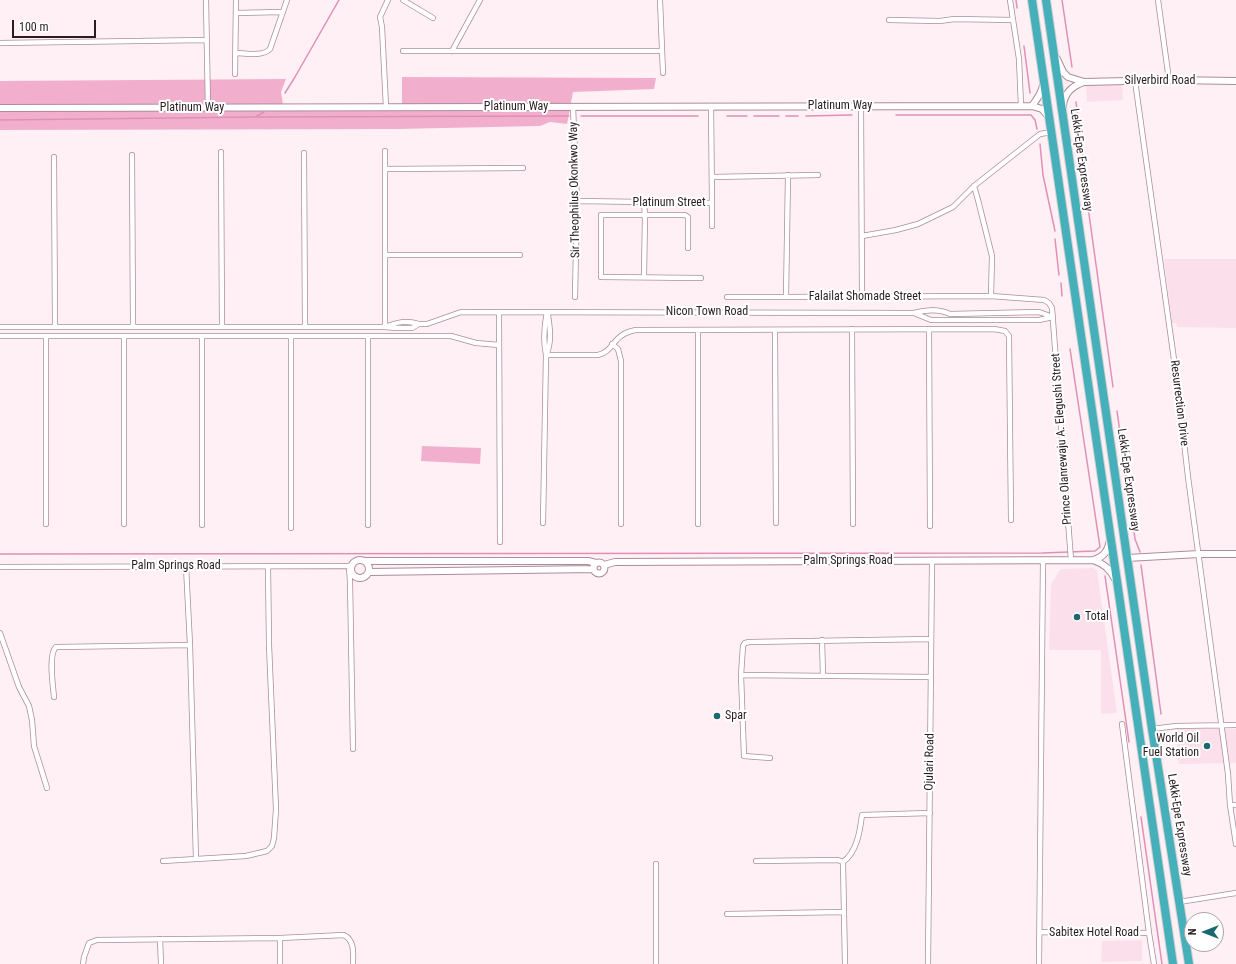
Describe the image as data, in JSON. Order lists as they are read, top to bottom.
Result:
{
  "streets": {
    "highway": ["Lekki-Epe Expressway"],
    "street": [
      "Silverbird Road",
      "Platinum Way",
      "Sir Theophilus Okonkwo Way",
      "Platinum Street",
      "Falailat Shomade Street",
      "Nicon Town Road",
      "Resurrection Drive",
      "Prince Olanrewaju A. Elegushi Street",
      "Palm Springs Road",
      "Ojulari Road",
      "Sabitex Hotel Road"
    ]
  },
  "crossings": [
    ["Silverbird Road", "Resurrection Drive"],
    ["Platinum Way", "Sir Theophilus Okonkwo Way"],
    ["Platinum Way", "Platinum Street"],
    ["Sir Theophilus Okonkwo Way", "Platinum Street"],
    ["Falailat Shomade Street", "Nicon Town Road"],
    ["Falailat Shomade Street", "Prince Olanrewaju A. Elegushi Street"],
    ["Nicon Town Road", "Prince Olanrewaju A. Elegushi Street"],
    ["Prince Olanrewaju A. Elegushi Street", "Palm Springs Road"],
    ["Palm Springs Road", "Ojulari Road"]
  ],
  "places": ["Total", "Spar", "World Oil Fuel Station"],
  "scale_bar": "100 m",
  "north": "left"
}
